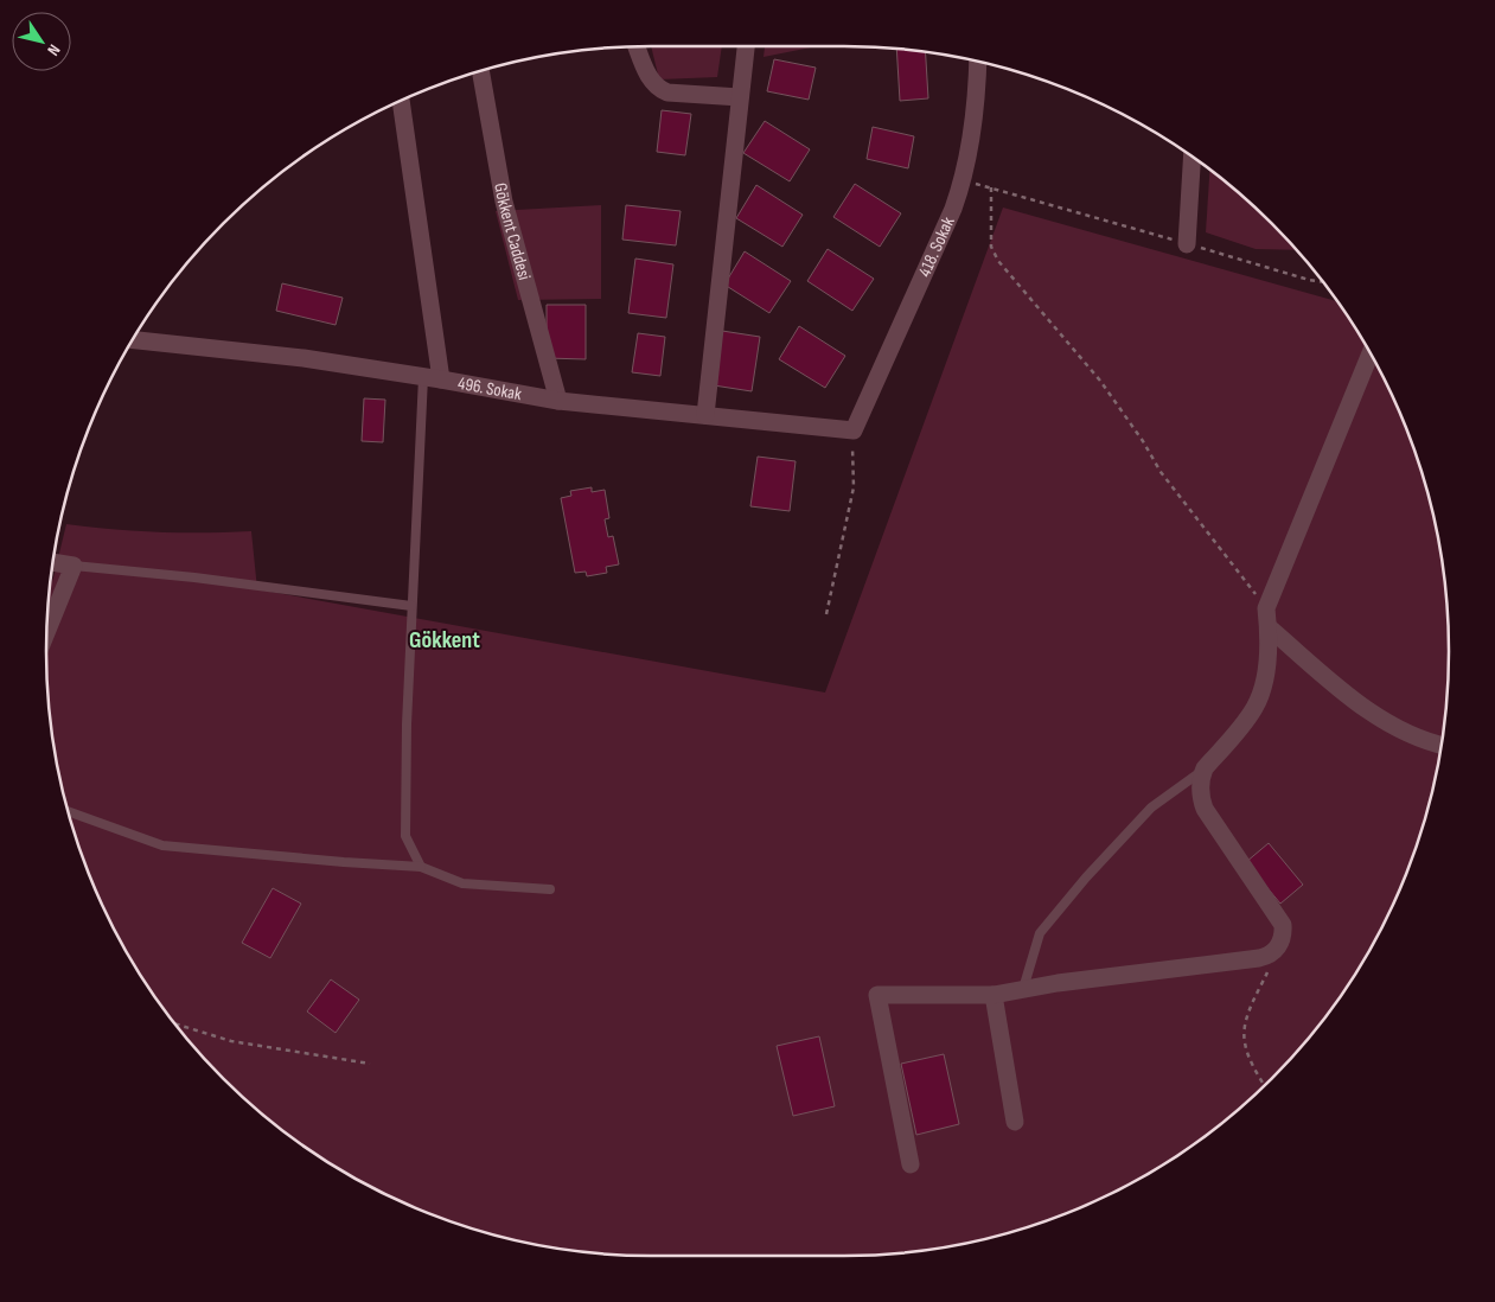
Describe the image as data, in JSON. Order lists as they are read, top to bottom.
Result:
{
  "streets": {
    "street": ["Gökkent Caddesi", "418. Sokak", "496. Sokak"]
  },
  "crossings": [
    ["Gökkent Caddesi", "496. Sokak"],
    ["418. Sokak", "496. Sokak"]
  ],
  "districts": ["Gökkent"],
  "north": "bottom right"
}
